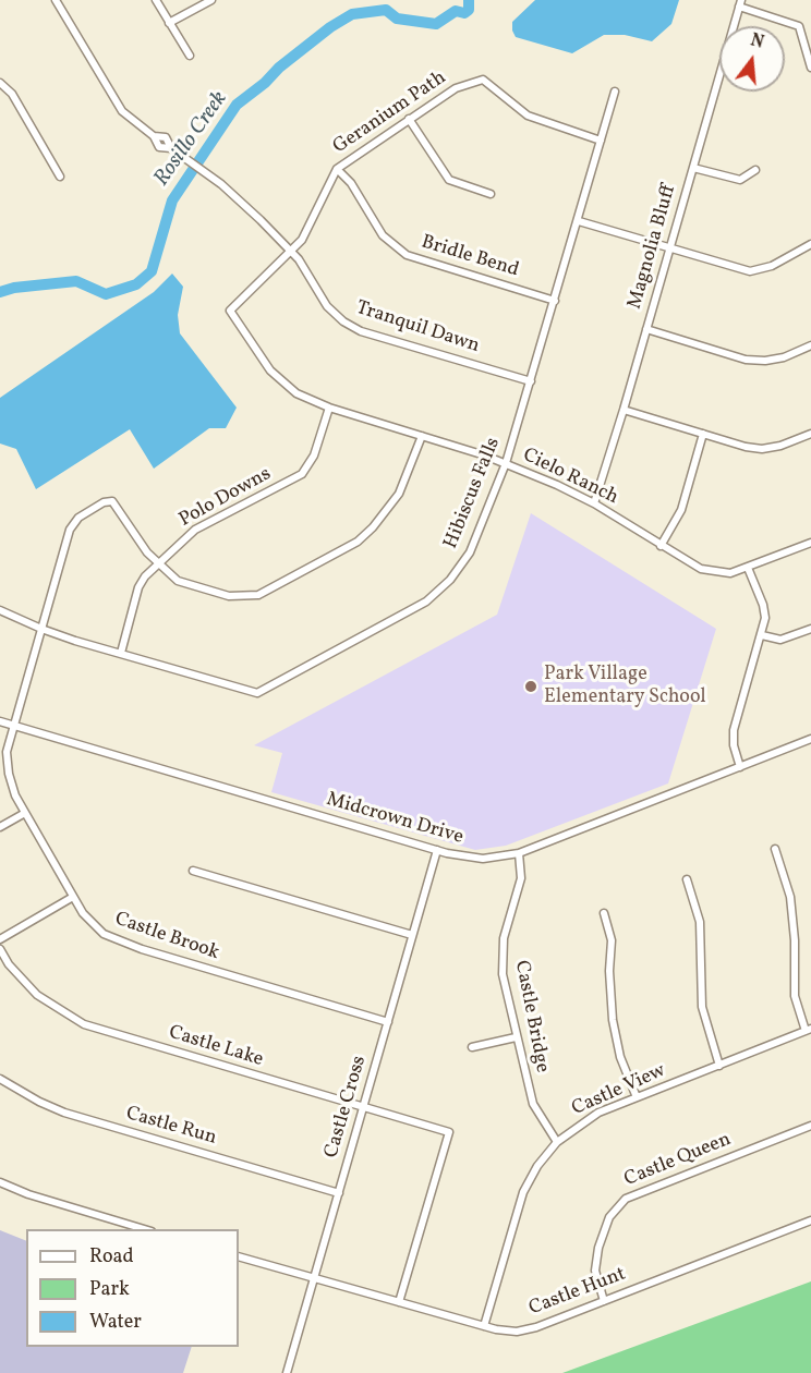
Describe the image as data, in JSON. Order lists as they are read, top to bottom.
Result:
{
  "streets": {
    "street": [
      "Geranium Path",
      "Magnolia Bluff",
      "Bridle Bend",
      "Tranquil Dawn",
      "Cielo Ranch",
      "Hibiscus Falls",
      "Polo Downs",
      "Midcrown Drive",
      "Castle Brook",
      "Castle Bridge",
      "Castle Lake",
      "Castle View",
      "Castle Cross",
      "Castle Run",
      "Castle Queen",
      "Castle Hunt"
    ]
  },
  "crossings": [
    ["Geranium Path", "Bridle Bend"],
    ["Geranium Path", "Tranquil Dawn"],
    ["Geranium Path", "Cielo Ranch"],
    ["Geranium Path", "Hibiscus Falls"],
    ["Magnolia Bluff", "Cielo Ranch"],
    ["Bridle Bend", "Hibiscus Falls"],
    ["Tranquil Dawn", "Hibiscus Falls"],
    ["Cielo Ranch", "Hibiscus Falls"],
    ["Cielo Ranch", "Polo Downs"],
    ["Hibiscus Falls", "Polo Downs"],
    ["Hibiscus Falls", "Castle Brook"],
    ["Polo Downs", "Castle Brook"],
    ["Midcrown Drive", "Castle Brook"],
    ["Midcrown Drive", "Castle Bridge"],
    ["Midcrown Drive", "Castle Cross"],
    ["Castle Brook", "Castle Cross"],
    ["Castle Bridge", "Castle View"],
    ["Castle Lake", "Castle Cross"],
    ["Castle Lake", "Castle Hunt"],
    ["Castle View", "Castle Hunt"],
    ["Castle Cross", "Castle Run"],
    ["Castle Cross", "Castle Hunt"],
    ["Castle Queen", "Castle Hunt"]
  ],
  "water": ["Rosillo Creek"],
  "places": ["Park Village Elementary School"],
  "legend": ["Road", "Park", "Water"],
  "north": "top"
}
